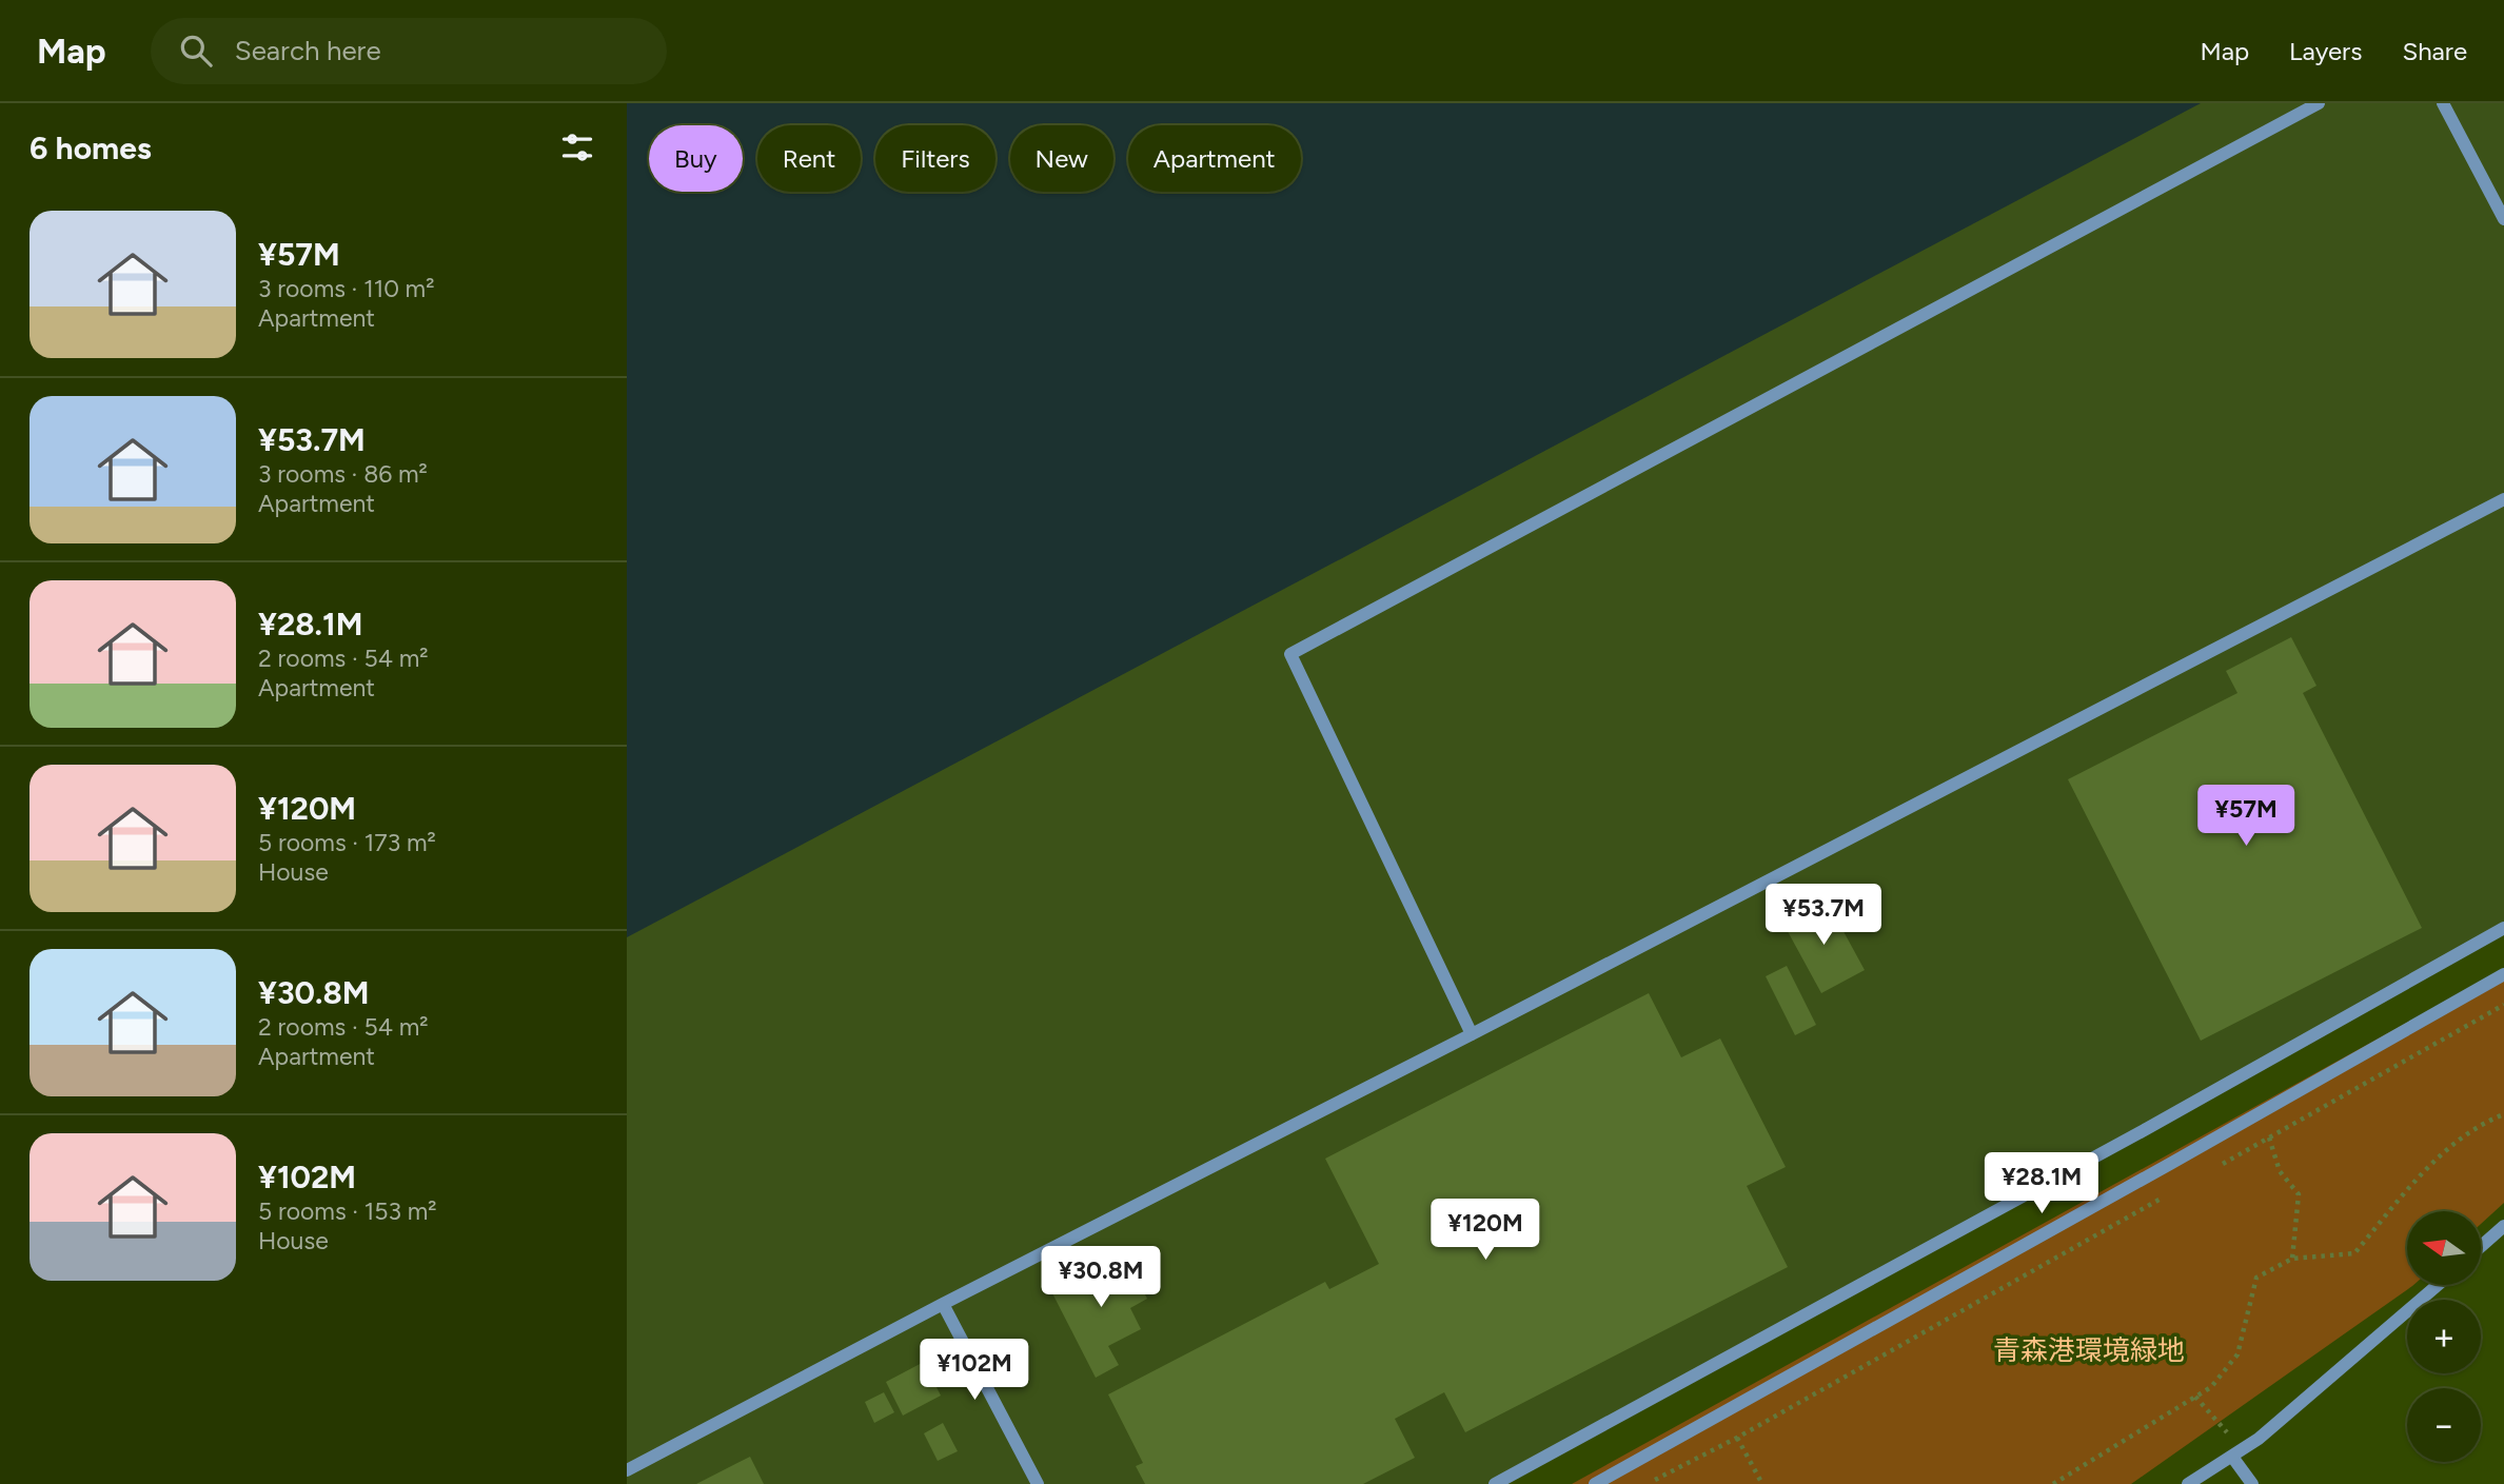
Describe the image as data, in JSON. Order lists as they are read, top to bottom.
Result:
{
  "parks": ["青森港環境緑地"],
  "north": "left",
  "page": {
    "header": "Map",
    "search": "Search here",
    "nav": ["Map", "Layers", "Share"],
    "heading": "6 homes",
    "chip": [
      "Buy",
      "Rent",
      "Filters",
      "New",
      "Apartment"
    ],
    "list": [
      {
        "name": "¥57M",
        "note": "3 rooms · 110 m² · Apartment"
      },
      {
        "name": "¥53.7M",
        "note": "3 rooms · 86 m² · Apartment"
      },
      {
        "name": "¥28.1M",
        "note": "2 rooms · 54 m² · Apartment"
      },
      {
        "name": "¥120M",
        "note": "5 rooms · 173 m² · House"
      },
      {
        "name": "¥30.8M",
        "note": "2 rooms · 54 m² · Apartment"
      },
      {
        "name": "¥102M",
        "note": "5 rooms · 153 m² · House"
      }
    ],
    "price": [
      "¥57M",
      "¥53.7M",
      "¥28.1M",
      "¥120M",
      "¥30.8M",
      "¥102M"
    ],
    "map_buttons": ["+", "−"]
  }
}
